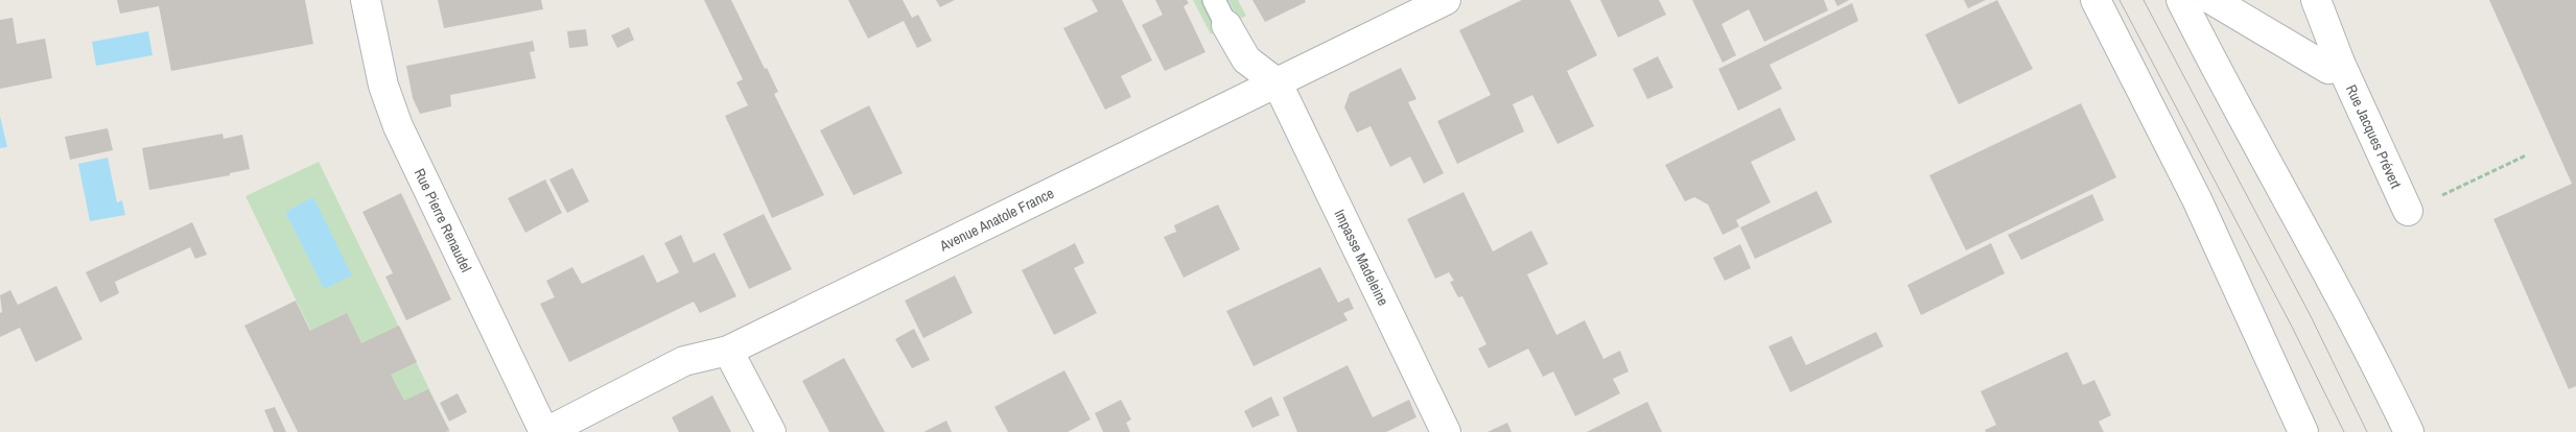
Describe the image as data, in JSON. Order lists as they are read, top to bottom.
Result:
{
  "streets": {
    "street": [
      "Rue Jacques Prévert",
      "Rue Pierre Renaudel",
      "Avenue Anatole France",
      "Impasse Madeleine"
    ]
  },
  "crossings": [
    ["Rue Pierre Renaudel", "Avenue Anatole France"],
    ["Avenue Anatole France", "Impasse Madeleine"]
  ]
}
